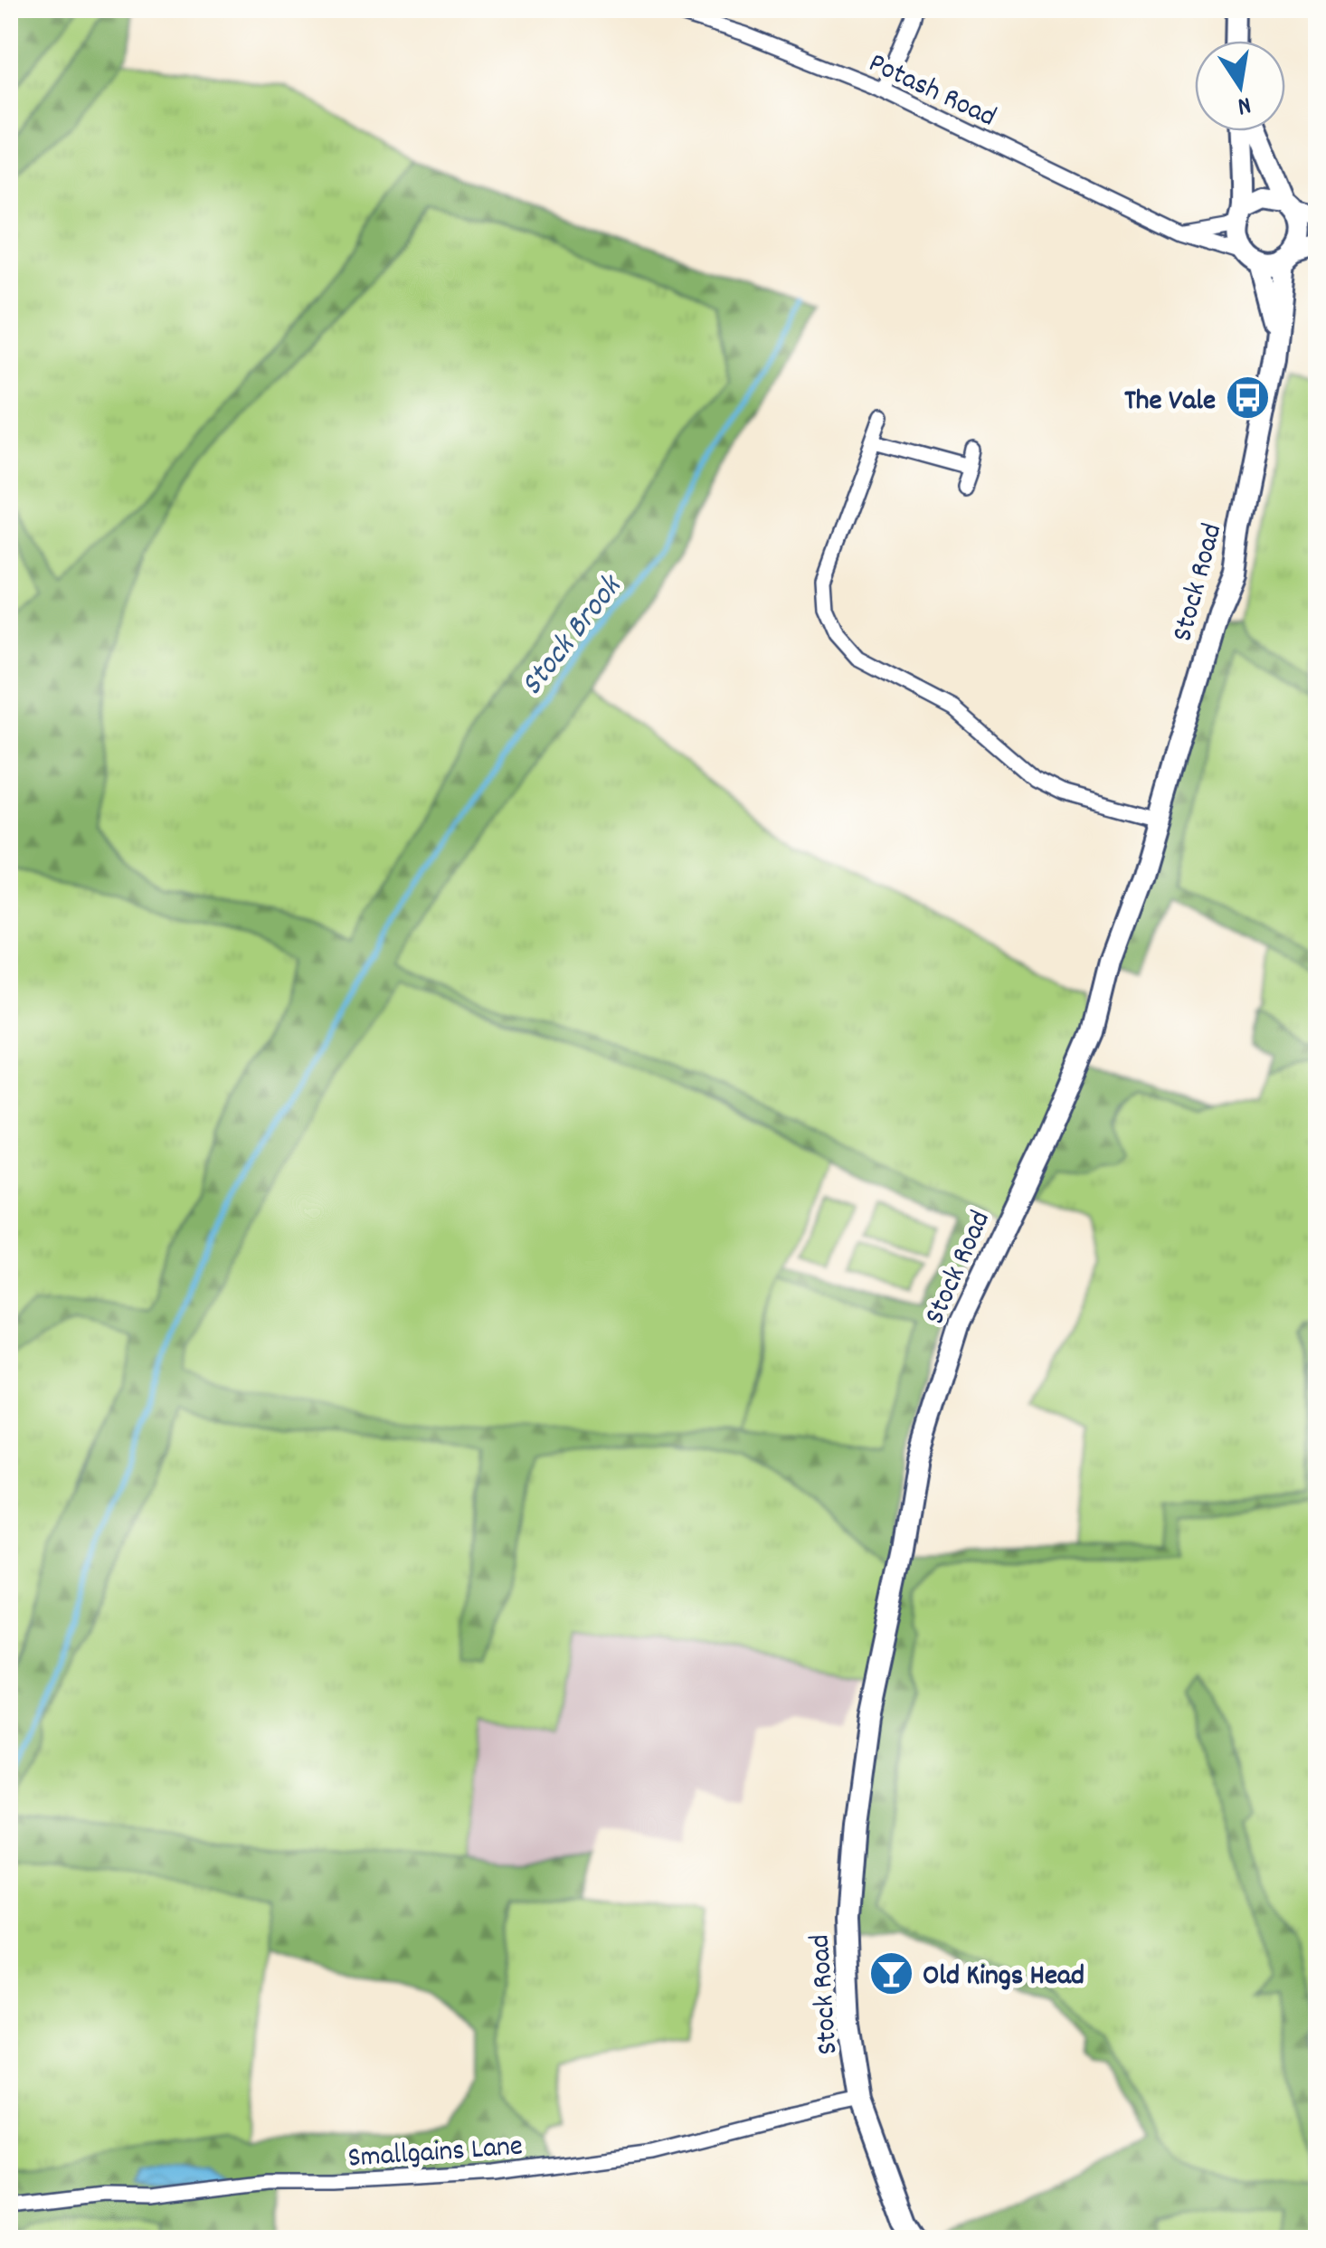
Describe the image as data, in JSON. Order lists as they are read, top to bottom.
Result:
{
  "streets": {
    "main road": ["Stock Road"],
    "street": ["Potash Road", "Smallgains Lane"]
  },
  "crossings": [
    ["Potash Road", "Stock Road"],
    ["Stock Road", "Smallgains Lane"]
  ],
  "water": ["Stock Brook"],
  "places": {
    "bus stop": ["The Vale"],
    "bar": ["Old Kings Head"]
  },
  "north": "bottom"
}
